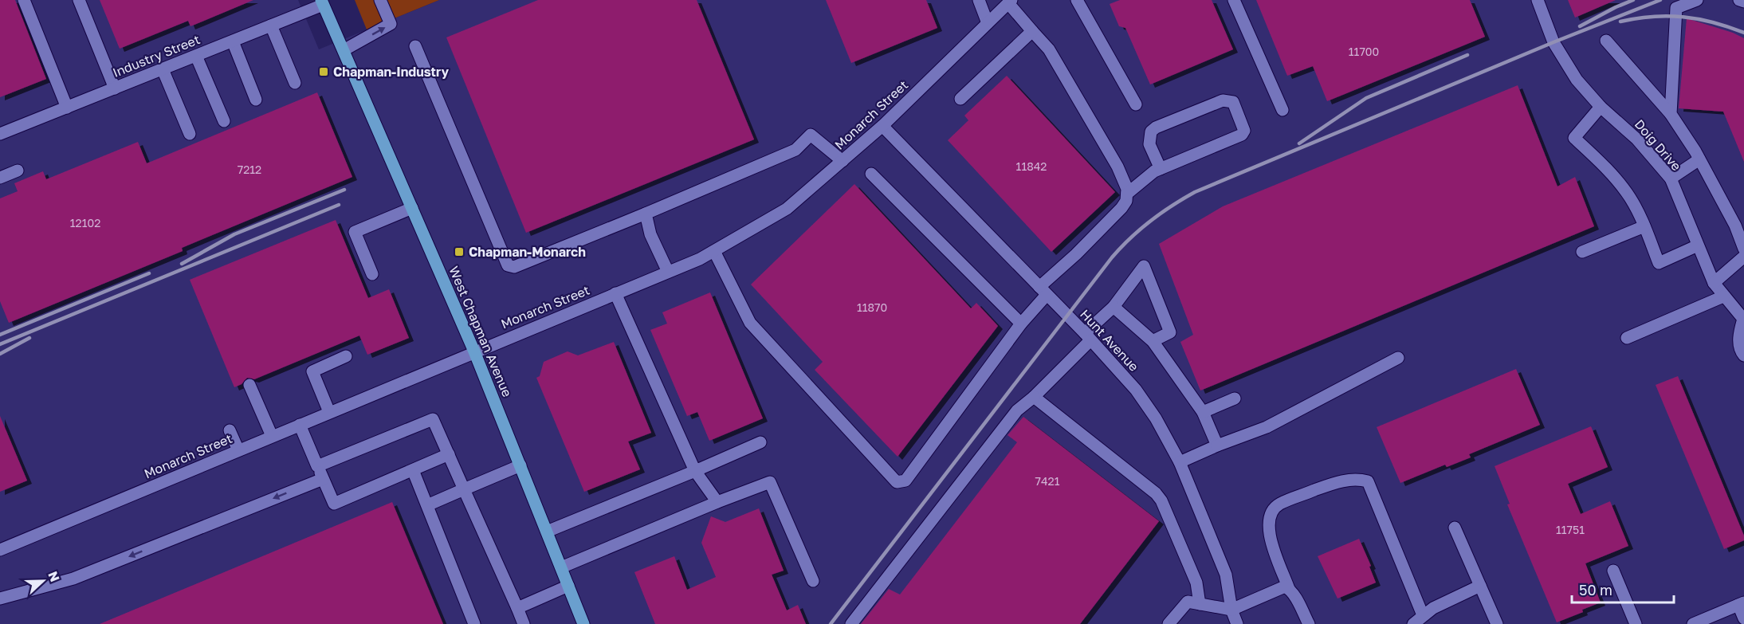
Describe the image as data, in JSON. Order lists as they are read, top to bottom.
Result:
{
  "streets": {
    "main road": ["West Chapman Avenue"],
    "street": [
      "Industry Street",
      "Monarch Street",
      "Doig Drive",
      "Hunt Avenue"
    ]
  },
  "crossings": [
    ["Industry Street", "West Chapman Avenue"],
    ["Monarch Street", "West Chapman Avenue"],
    ["Monarch Street", "Hunt Avenue"]
  ],
  "places": {
    "transit": ["Chapman-Industry", "Chapman-Monarch"]
  },
  "house_numbers": [
    "11700",
    "11842",
    "7212",
    "12102",
    "11870",
    "7421",
    "11751"
  ],
  "scale_bar": "50 m",
  "north": "right"
}
